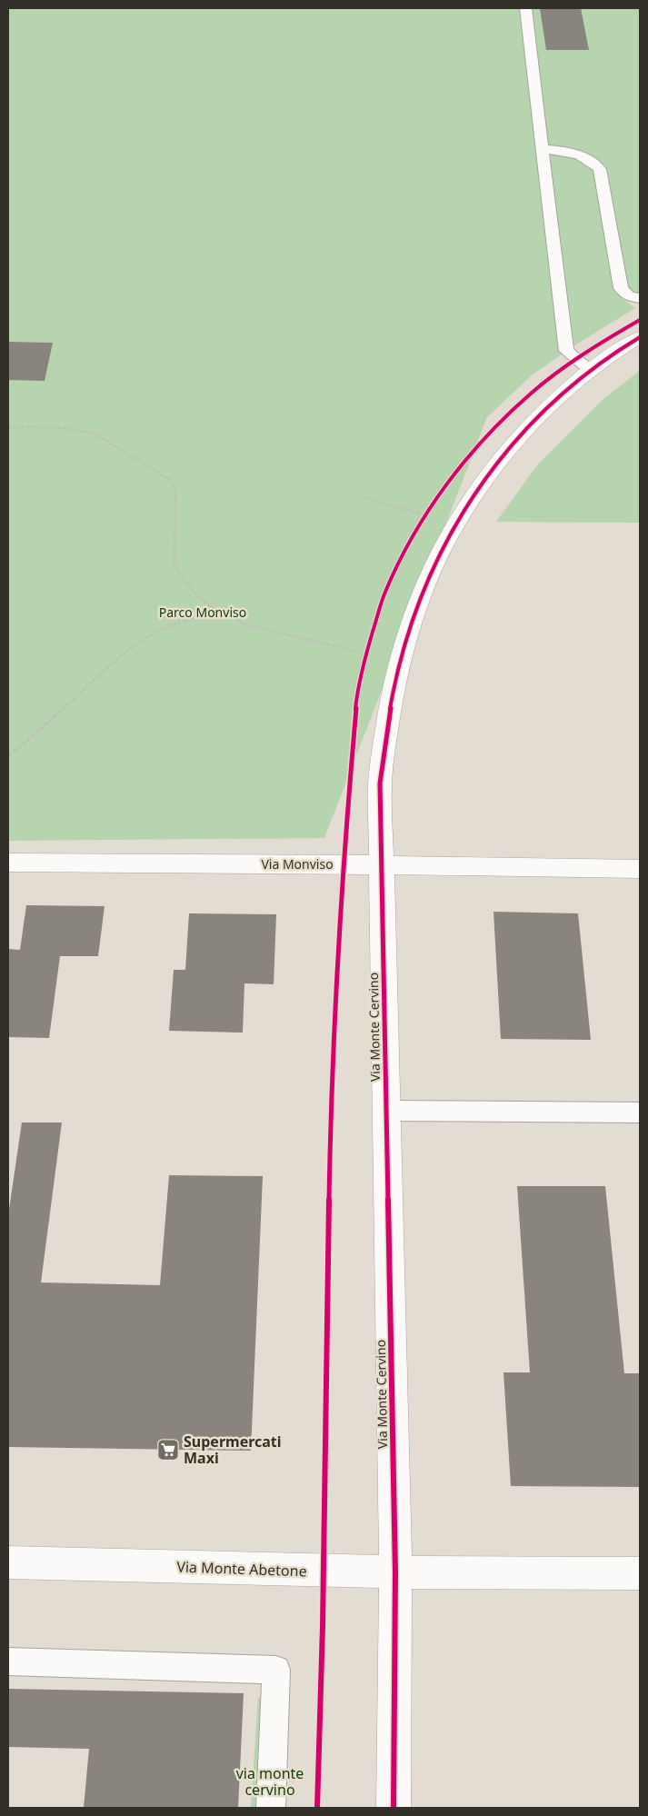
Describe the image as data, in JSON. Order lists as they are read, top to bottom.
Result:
{
  "streets": {
    "street": ["Via Monviso", "Via Monte Cervino", "Via Monte Abetone"]
  },
  "crossings": [
    ["Via Monviso", "Via Monte Cervino"],
    ["Via Monte Cervino", "Via Monte Abetone"]
  ],
  "parks": ["Parco Monviso", "via monte cervino"],
  "places": {
    "supermarket": ["Supermercati Maxi"]
  }
}
